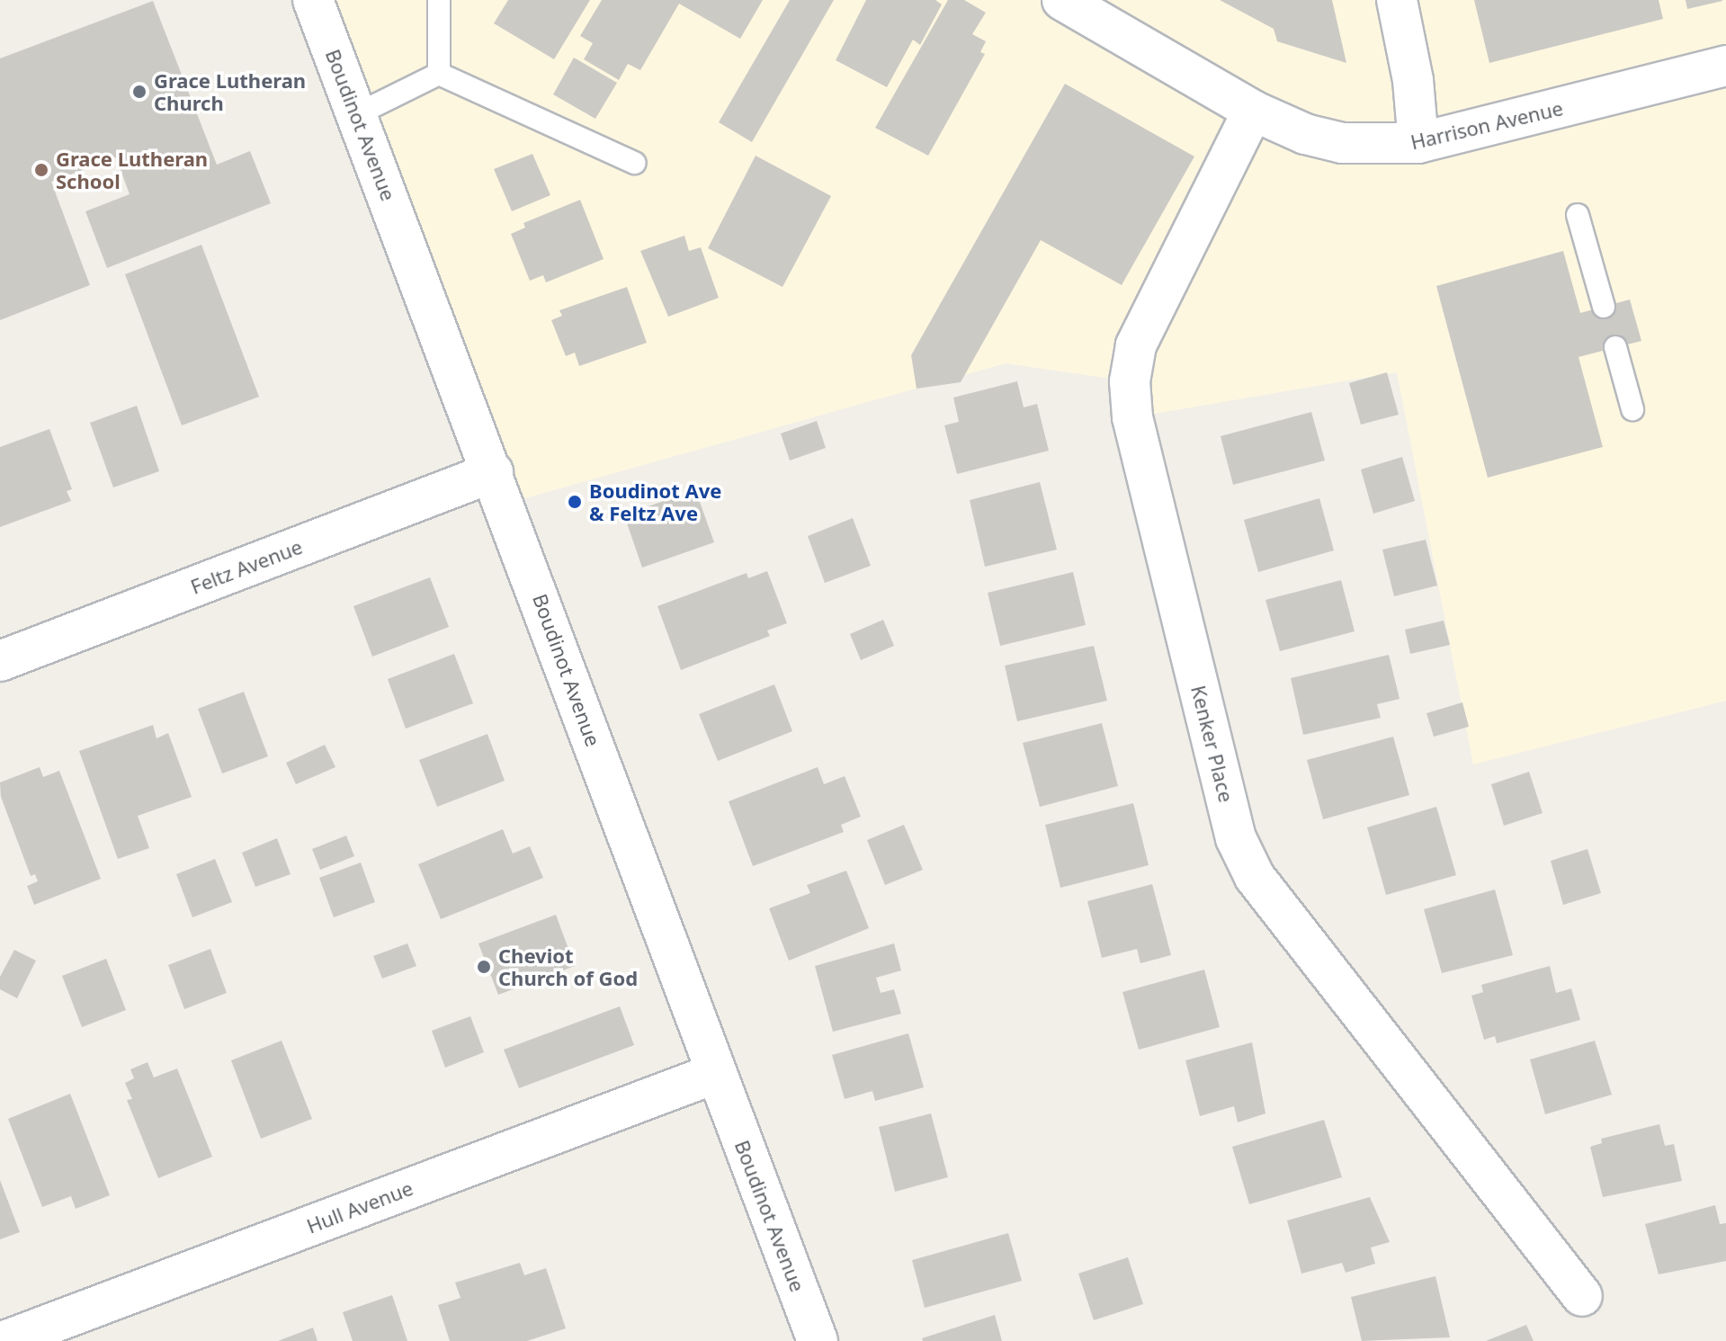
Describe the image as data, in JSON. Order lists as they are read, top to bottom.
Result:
{
  "streets": {
    "street": [
      "Boudinot Avenue",
      "Harrison Avenue",
      "Feltz Avenue",
      "Kenker Place",
      "Hull Avenue"
    ]
  },
  "crossings": [
    ["Boudinot Avenue", "Feltz Avenue"],
    ["Boudinot Avenue", "Hull Avenue"],
    ["Harrison Avenue", "Kenker Place"]
  ],
  "places": [
    "Grace Lutheran Church",
    "Grace Lutheran School",
    "Boudinot Ave & Feltz Ave",
    "Cheviot Church of God"
  ]
}
